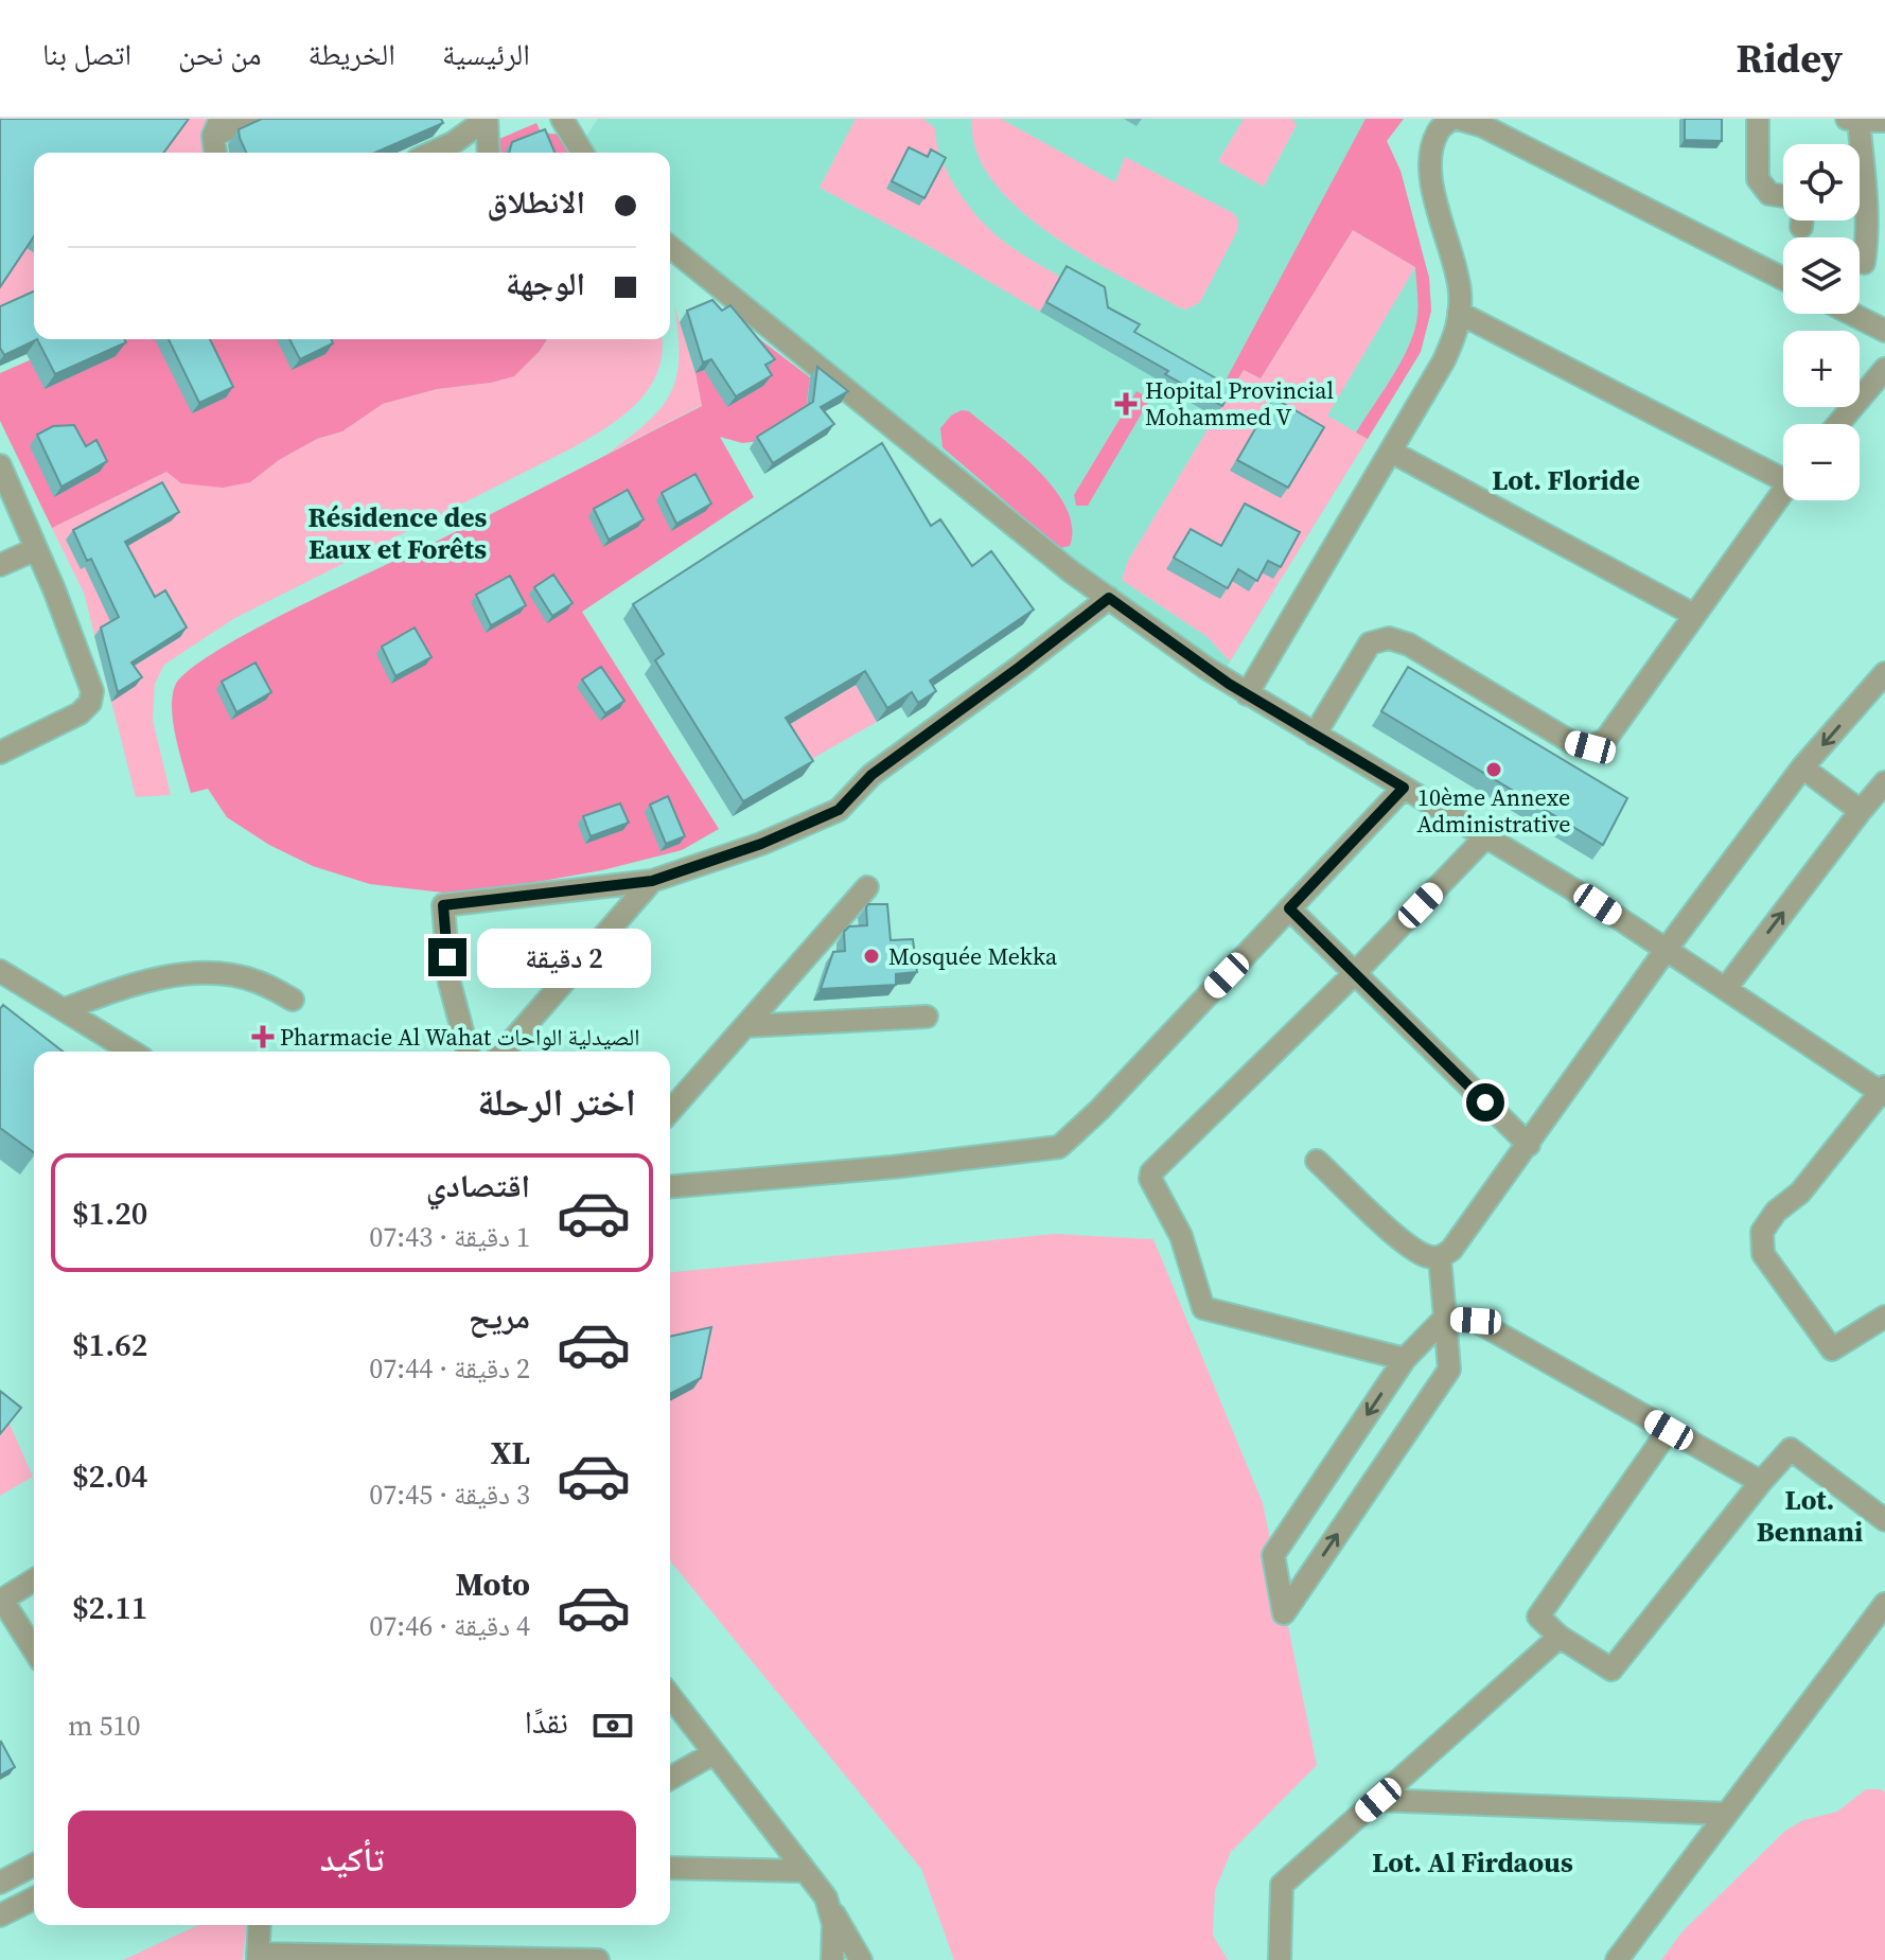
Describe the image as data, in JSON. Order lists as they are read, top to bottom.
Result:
{
  "districts": [
    "Lot. Floride",
    "Résidence des Eaux et Forêts",
    "Lot. Bennani",
    "Lot. Al Firdaous"
  ],
  "places": {
    "health": ["Hopital Provincial Mohammed V", "Pharmacie Al Wahat الصيدلية الواحات"],
    "other": ["10ème Annexe Administrative", "Mosquée Mekka"]
  },
  "page": {
    "header": "Ridey",
    "nav": [
      "الرئيسية",
      "الخريطة",
      "من نحن",
      "اتصل بنا"
    ],
    "map_buttons": ["+", "−"],
    "banner": ["الانطلاق", "الوجهة"],
    "bubble": "2 دقيقة",
    "heading": "اختر الرحلة",
    "list": [
      {
        "name": "اقتصادي",
        "note": "1 دقيقة · 07:43",
        "value": "$1.20"
      },
      {
        "name": "مريح",
        "note": "2 دقيقة · 07:44",
        "value": "$1.62"
      },
      {
        "name": "XL",
        "note": "3 دقيقة · 07:45",
        "value": "$2.04"
      },
      {
        "name": "Moto",
        "note": "4 دقيقة · 07:46",
        "value": "$2.11"
      }
    ],
    "pay": ["نقدًا", "510 m"],
    "buttons": "تأكيد"
  }
}
